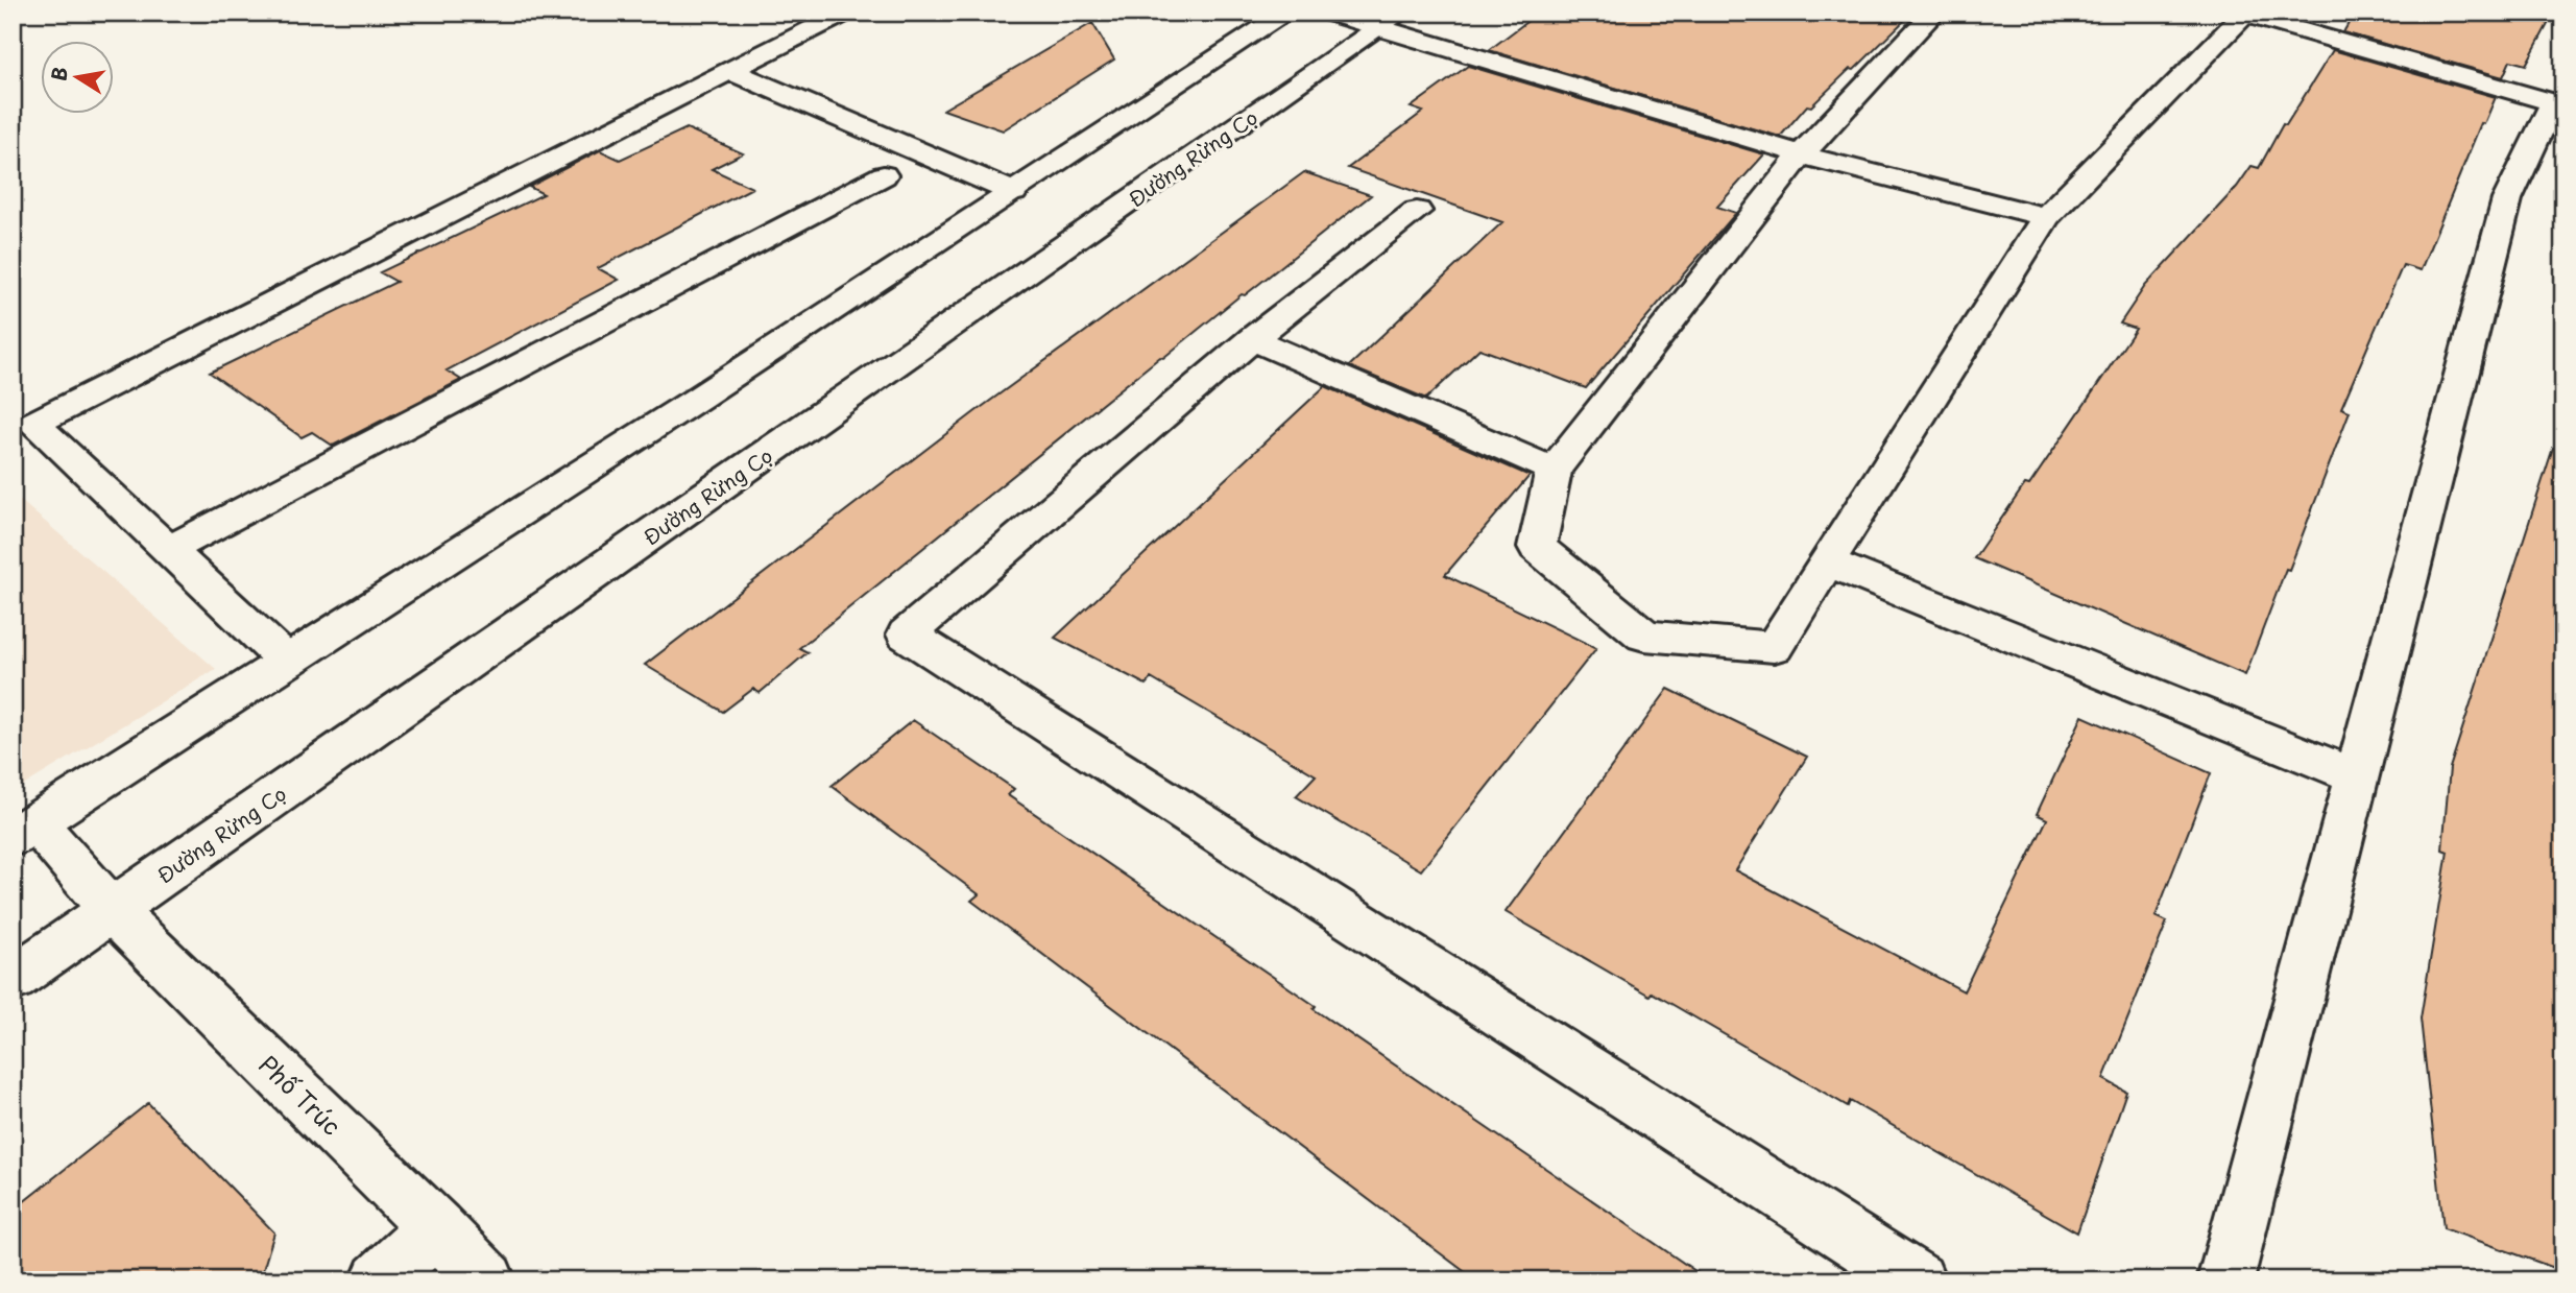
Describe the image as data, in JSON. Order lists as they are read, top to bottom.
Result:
{
  "streets": {
    "street": ["Đường Rừng Cọ", "Phố Trúc"]
  },
  "crossings": [
    ["Đường Rừng Cọ", "Phố Trúc"]
  ],
  "north": "left"
}
